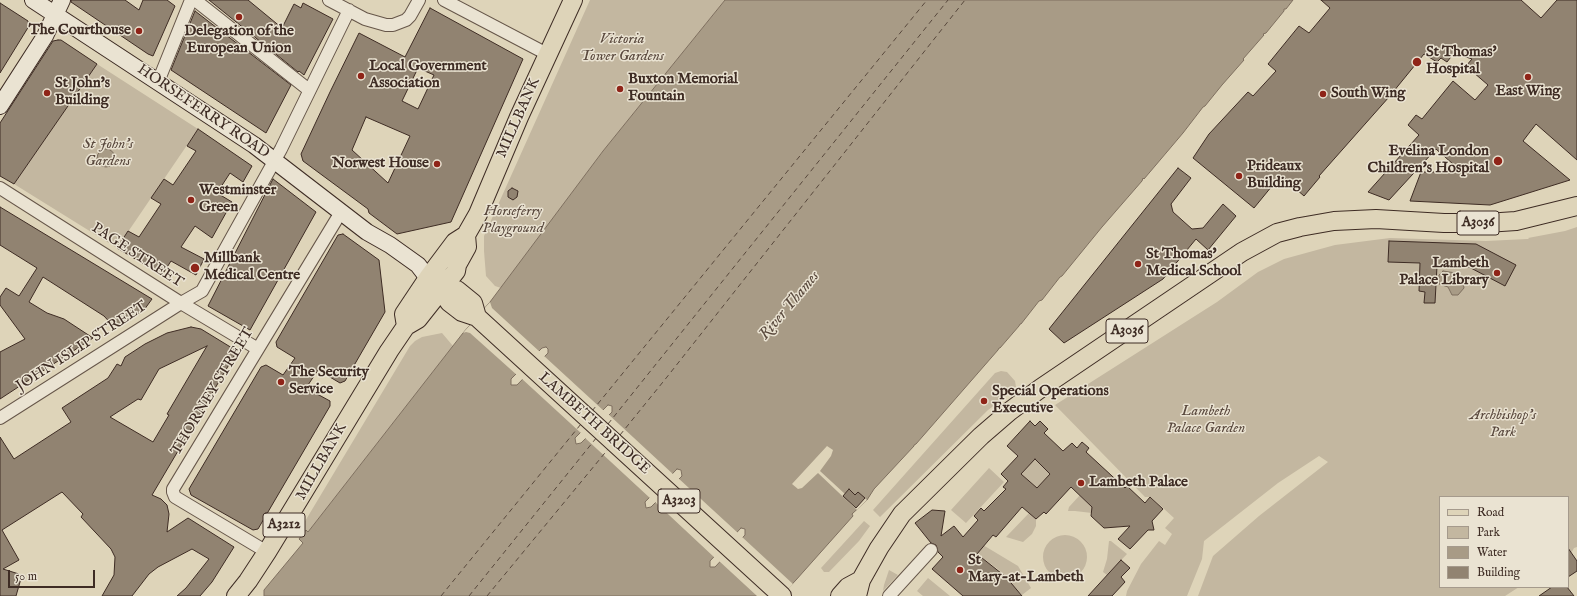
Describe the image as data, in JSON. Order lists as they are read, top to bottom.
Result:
{
  "streets": {
    "main road": [
      "HORSEFERRY ROAD",
      "MILLBANK",
      "A3036",
      "LAMBETH BRIDGE",
      "A3203",
      "A3212"
    ],
    "street": ["PAGE STREET", "JOHN ISLIP STREET", "THORNEY STREET"]
  },
  "crossings": [
    ["HORSEFERRY ROAD", "MILLBANK"],
    ["HORSEFERRY ROAD", "JOHN ISLIP STREET"],
    ["HORSEFERRY ROAD", "THORNEY STREET"],
    ["HORSEFERRY ROAD", "LAMBETH BRIDGE"],
    ["MILLBANK", "THORNEY STREET"],
    ["MILLBANK", "LAMBETH BRIDGE"],
    ["PAGE STREET", "JOHN ISLIP STREET"],
    ["PAGE STREET", "THORNEY STREET"]
  ],
  "water": ["River Thames"],
  "parks": [
    "Victoria Tower Gardens",
    "St John's Gardens",
    "Horseferry Playground",
    "Lambeth Palace Garden",
    "Archbishop's Park"
  ],
  "places": [
    "Delegation of the European Union",
    "The Courthouse",
    "St Thomas' Hospital",
    "Local Government Association",
    "East Wing",
    "Buxton Memorial Fountain",
    "St John's Building",
    "South Wing",
    "Evelina London Children's Hospital",
    "Norwest House",
    "Prideaux Building",
    "Westminster Green",
    "St Thomas' Medical School",
    "Millbank Medical Centre",
    "Lambeth Palace Library",
    "The Security Service",
    "Special Operations Executive",
    "Lambeth Palace",
    "St Mary-at-Lambeth"
  ],
  "legend": [
    "Road",
    "Park",
    "Water",
    "Building"
  ],
  "scale_bar": "50 m"
}
